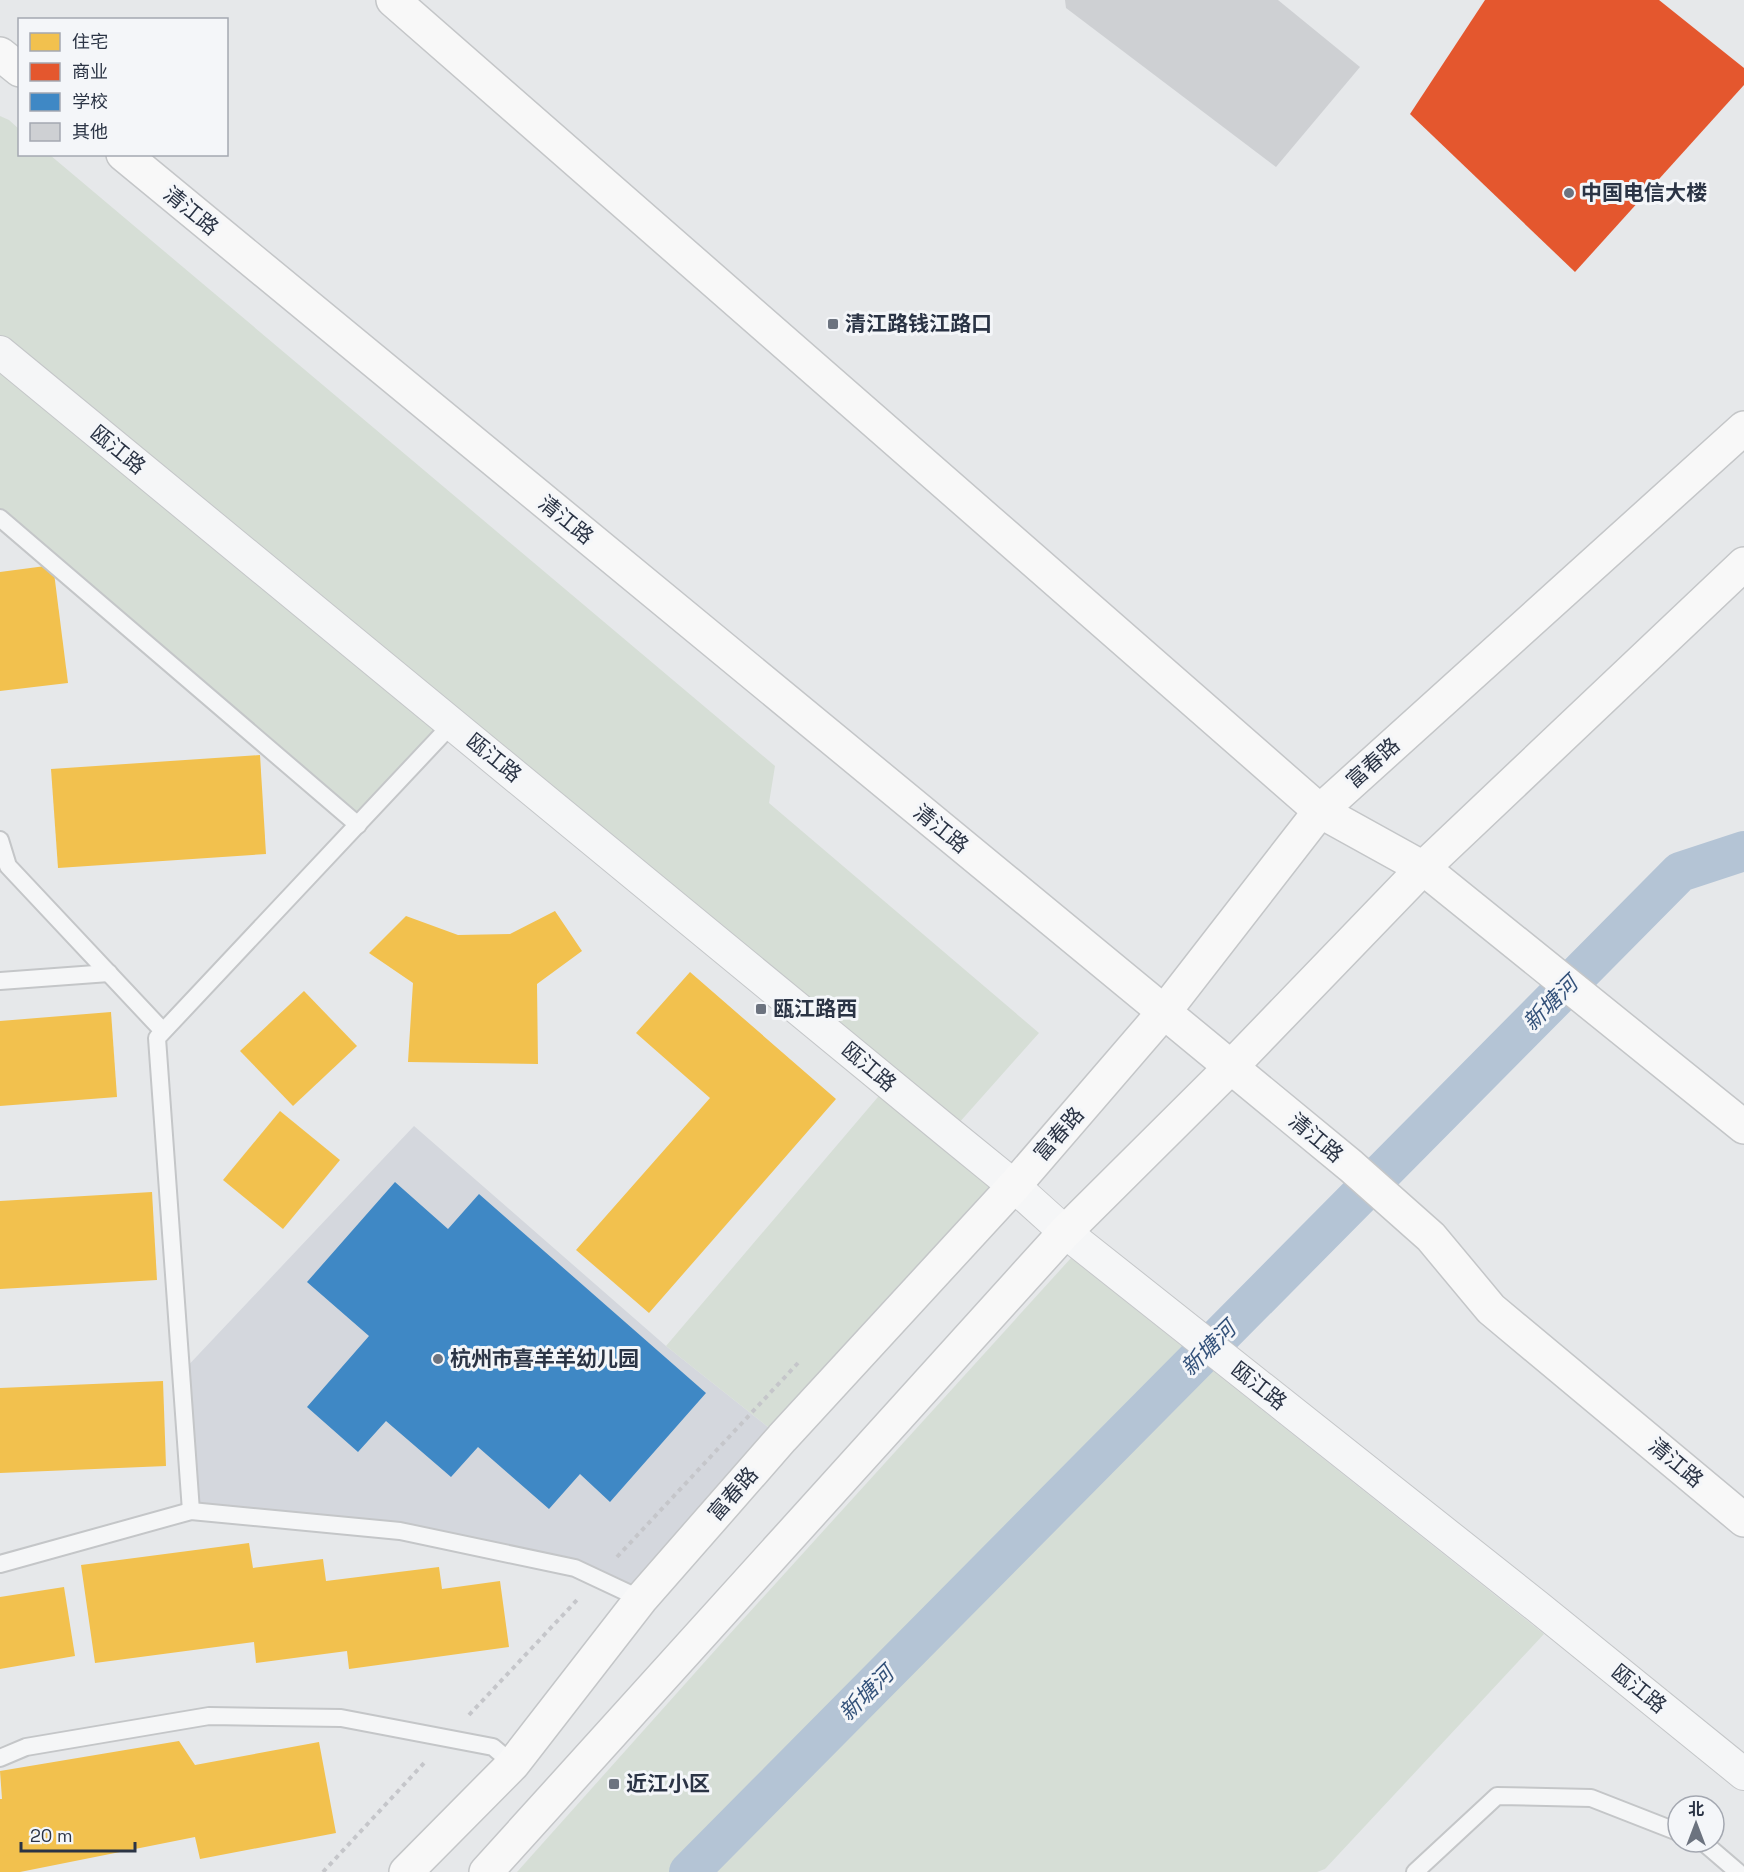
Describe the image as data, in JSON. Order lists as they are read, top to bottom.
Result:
{
  "streets": {
    "main road": ["清江路", "富春路"],
    "street": ["瓯江路"]
  },
  "crossings": [
    ["清江路", "富春路"],
    ["瓯江路", "富春路"]
  ],
  "water": ["新塘河"],
  "places": {
    "other": ["中国电信大楼", "杭州市喜羊羊幼儿园"],
    "transit": ["清江路钱江路口", "瓯江路西", "近江小区"]
  },
  "legend": [
    "住宅",
    "商业",
    "学校",
    "其他"
  ],
  "scale_bar": "20 m",
  "north": "top"
}
